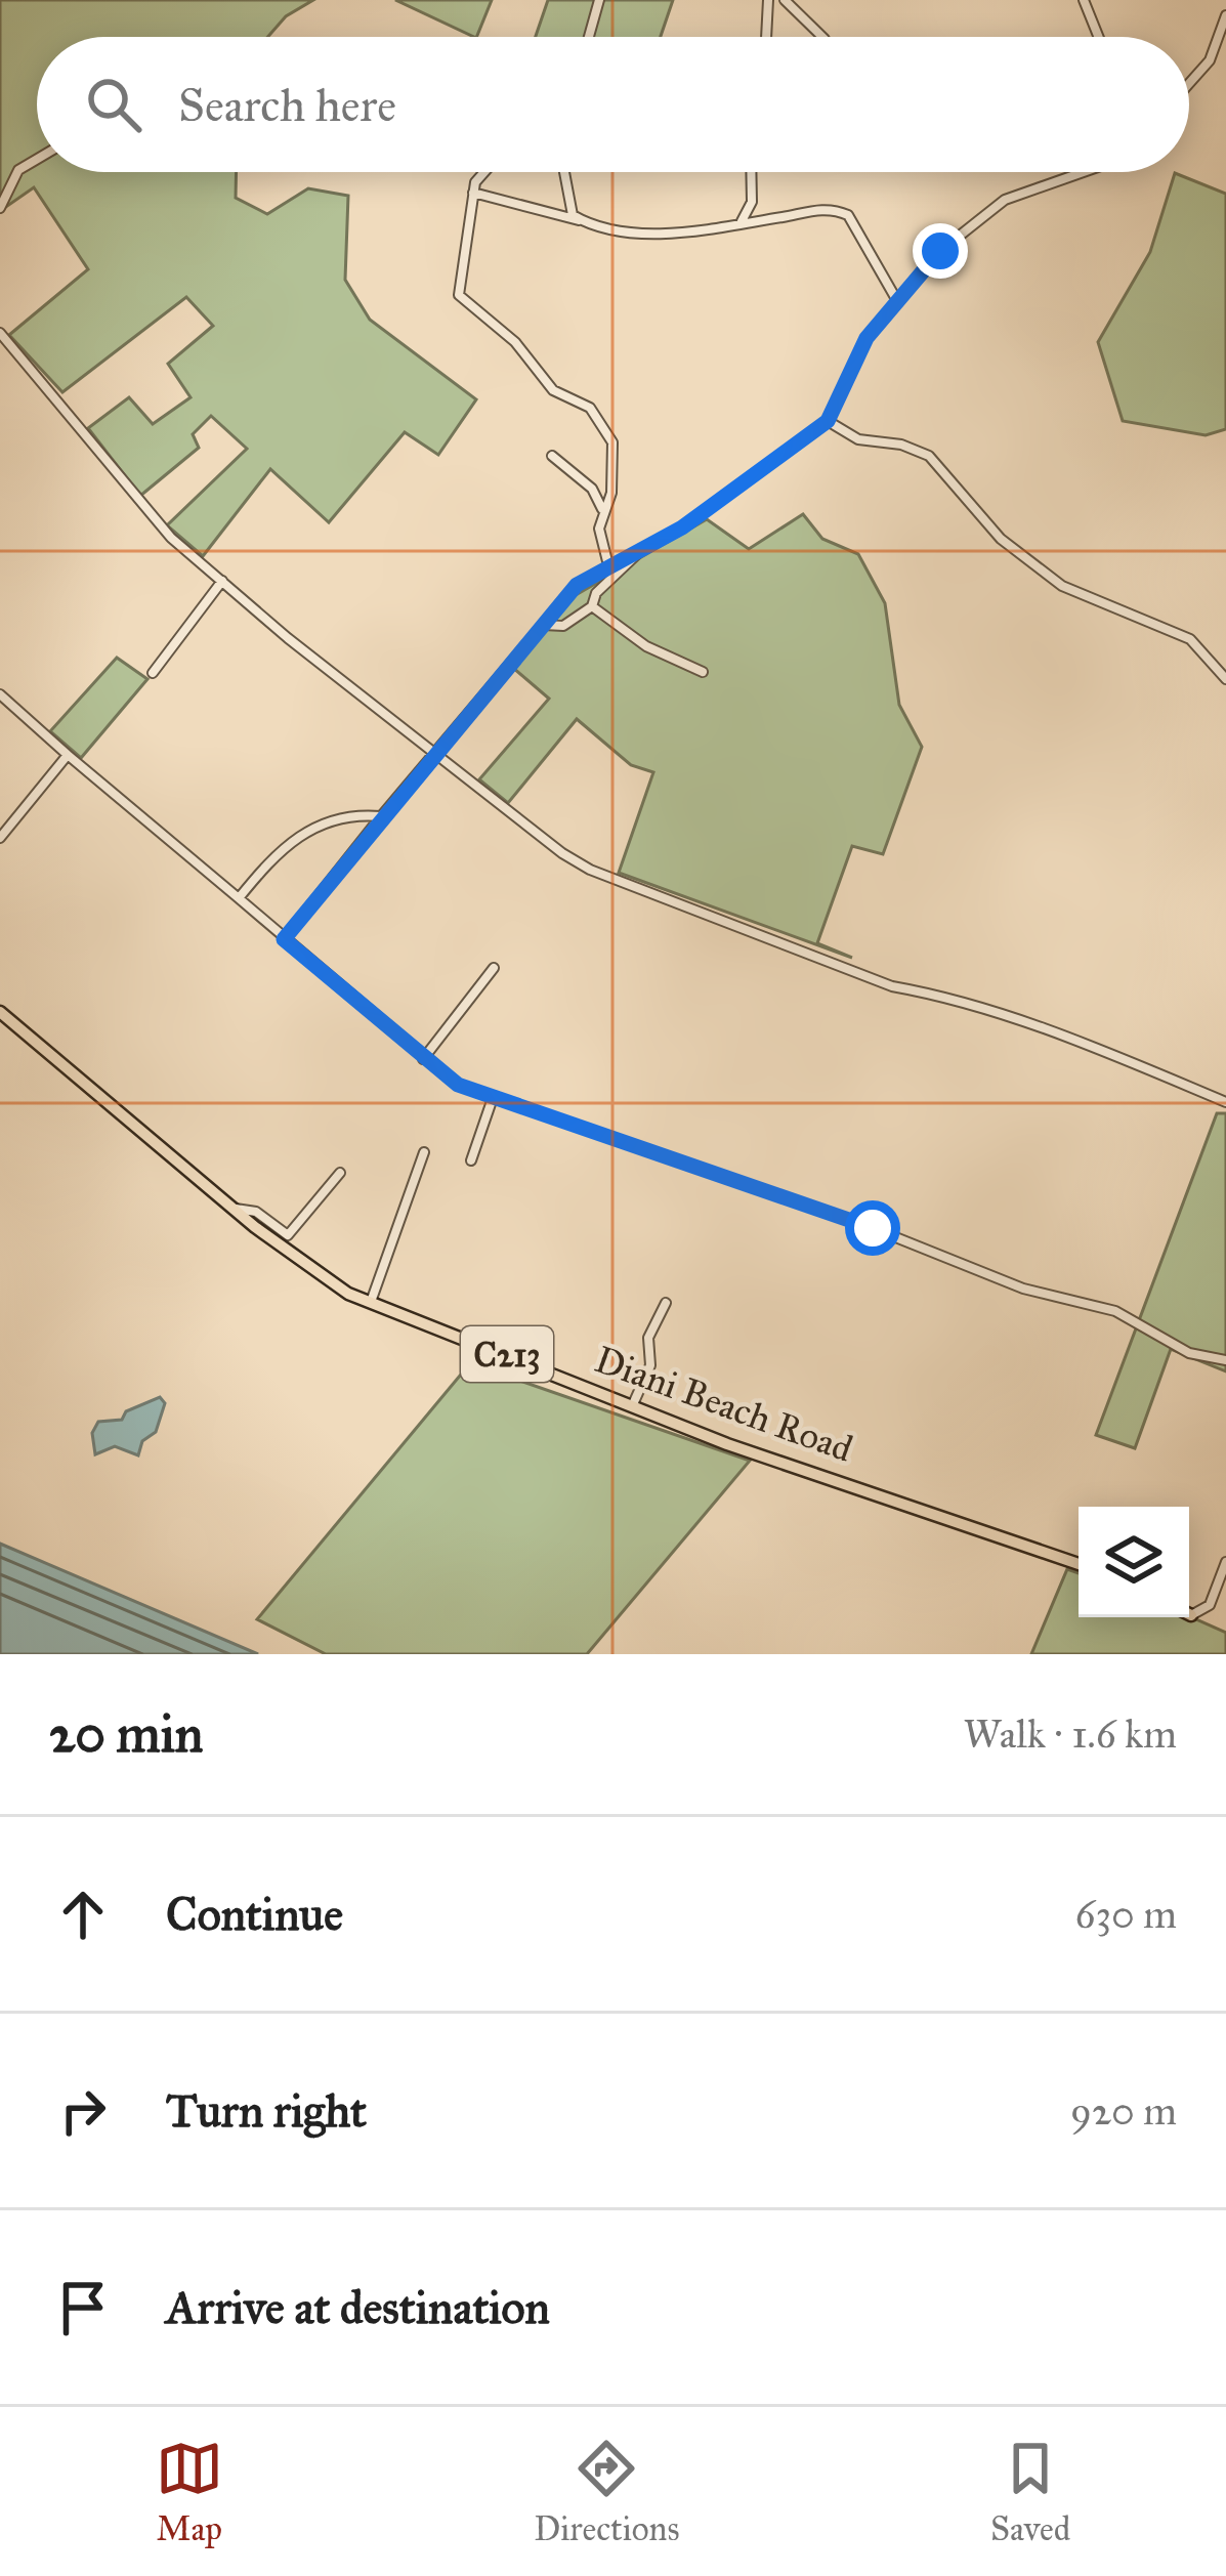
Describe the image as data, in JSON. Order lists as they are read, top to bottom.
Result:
{
  "streets": {
    "main road": ["C213", "Diani Beach Road"]
  },
  "page": {
    "search": "Search here",
    "heading": ["20 min", "Walk · 1.6 km"],
    "list": [
      ["Continue", "630 m"],
      ["Turn right", "920 m"],
      "Arrive at destination"
    ],
    "nav": ["Map", "Directions", "Saved"]
  }
}
